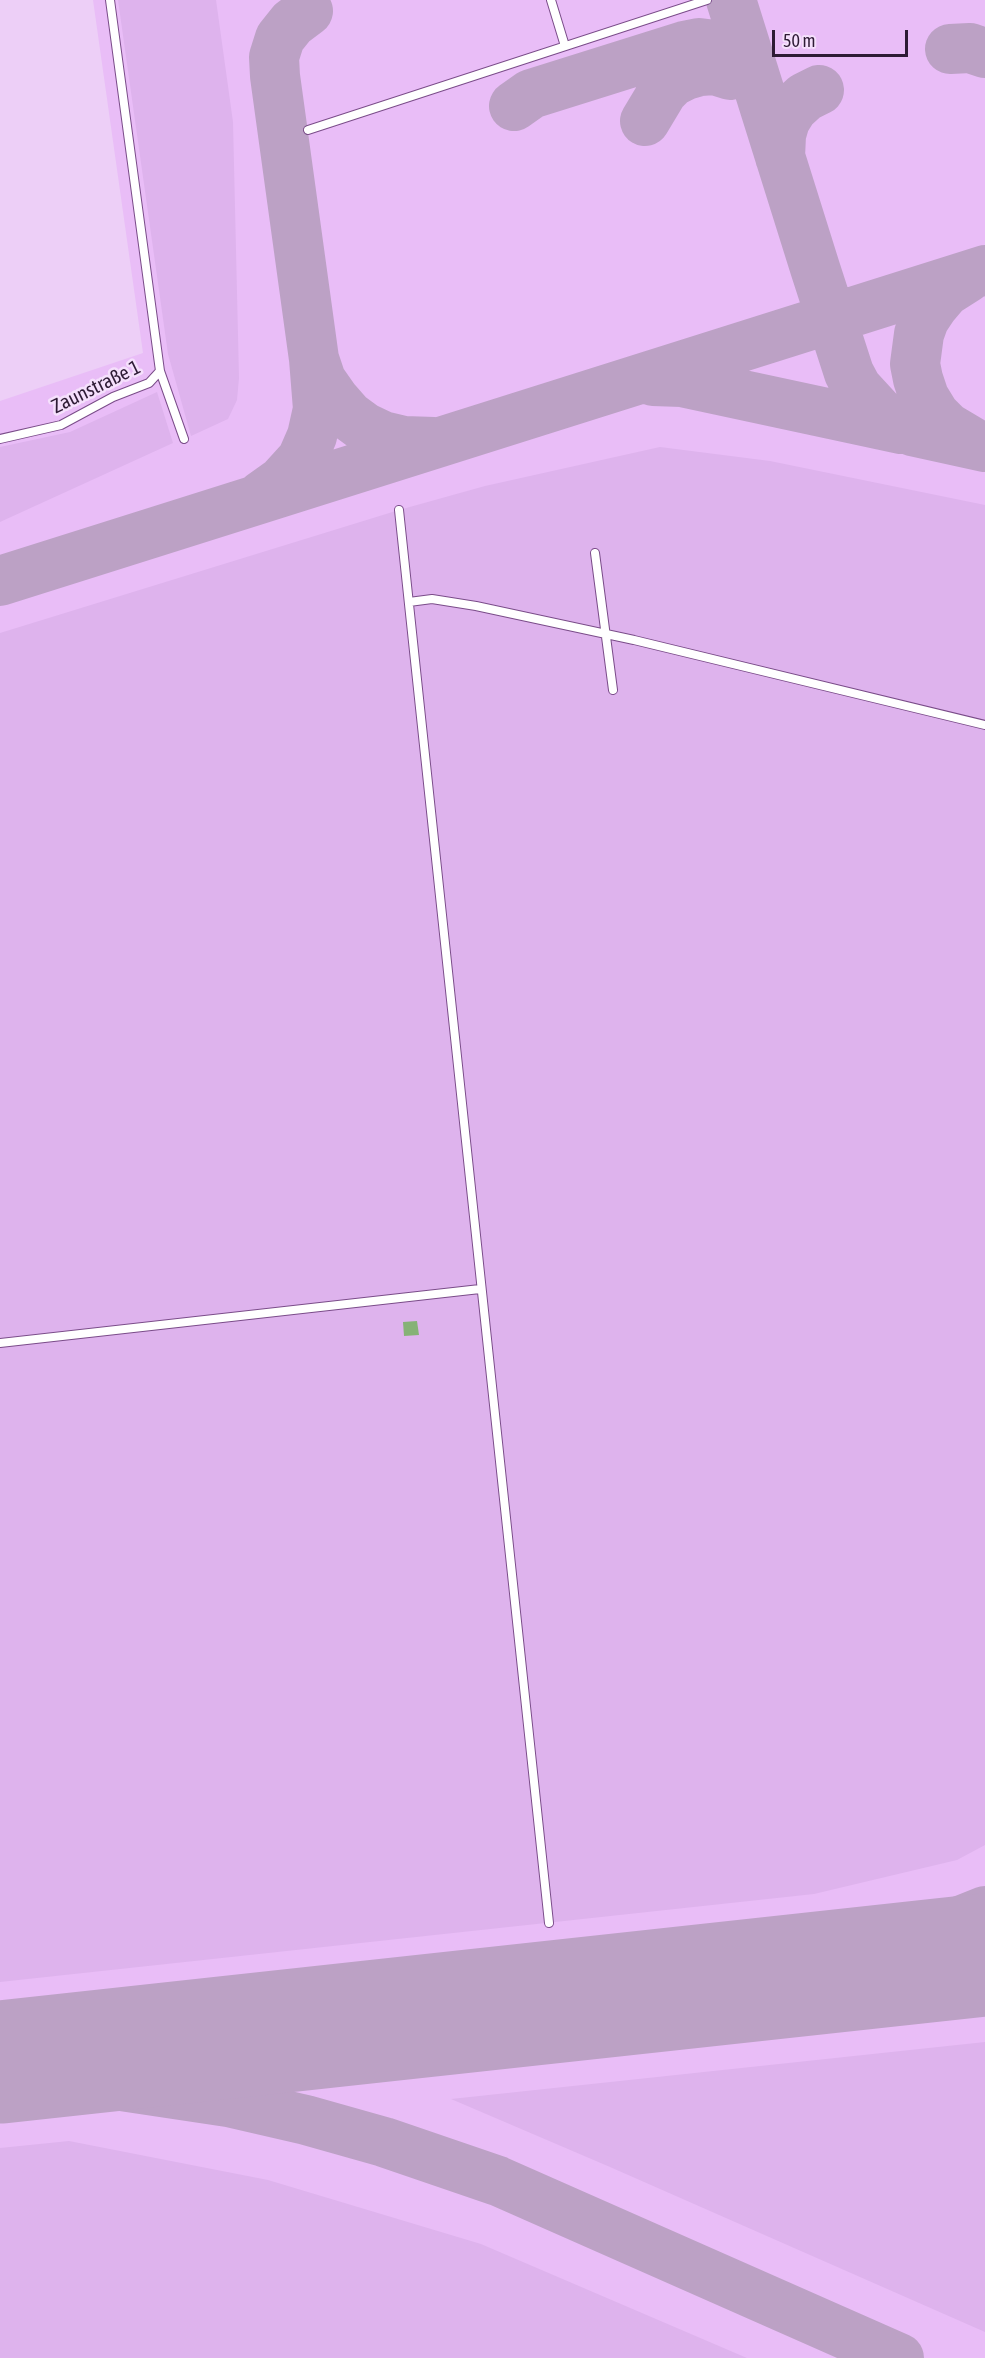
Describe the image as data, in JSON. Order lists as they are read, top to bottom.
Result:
{
  "streets": {
    "lane": ["Zaunstraße 1"]
  },
  "scale_bar": "50 m"
}
